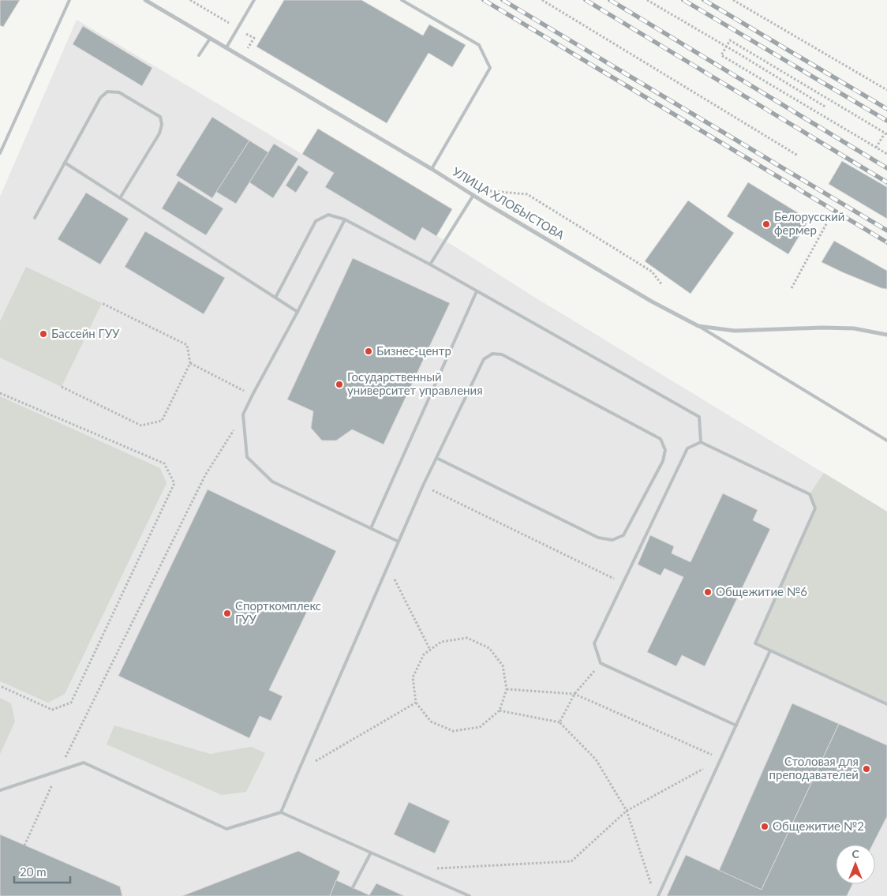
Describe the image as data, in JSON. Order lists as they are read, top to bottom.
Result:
{
  "streets": {
    "street": ["УЛИЦА ХЛОБЫСТОВА"]
  },
  "places": [
    "Белорусский фермер",
    "Бассейн ГУУ",
    "Бизнес-центр",
    "Государственный университет управления",
    "Общежитие №6",
    "Спорткомплекс ГУУ",
    "Столовая для преподавателей",
    "Общежитие №2"
  ],
  "scale_bar": "20 m",
  "north": "top"
}
